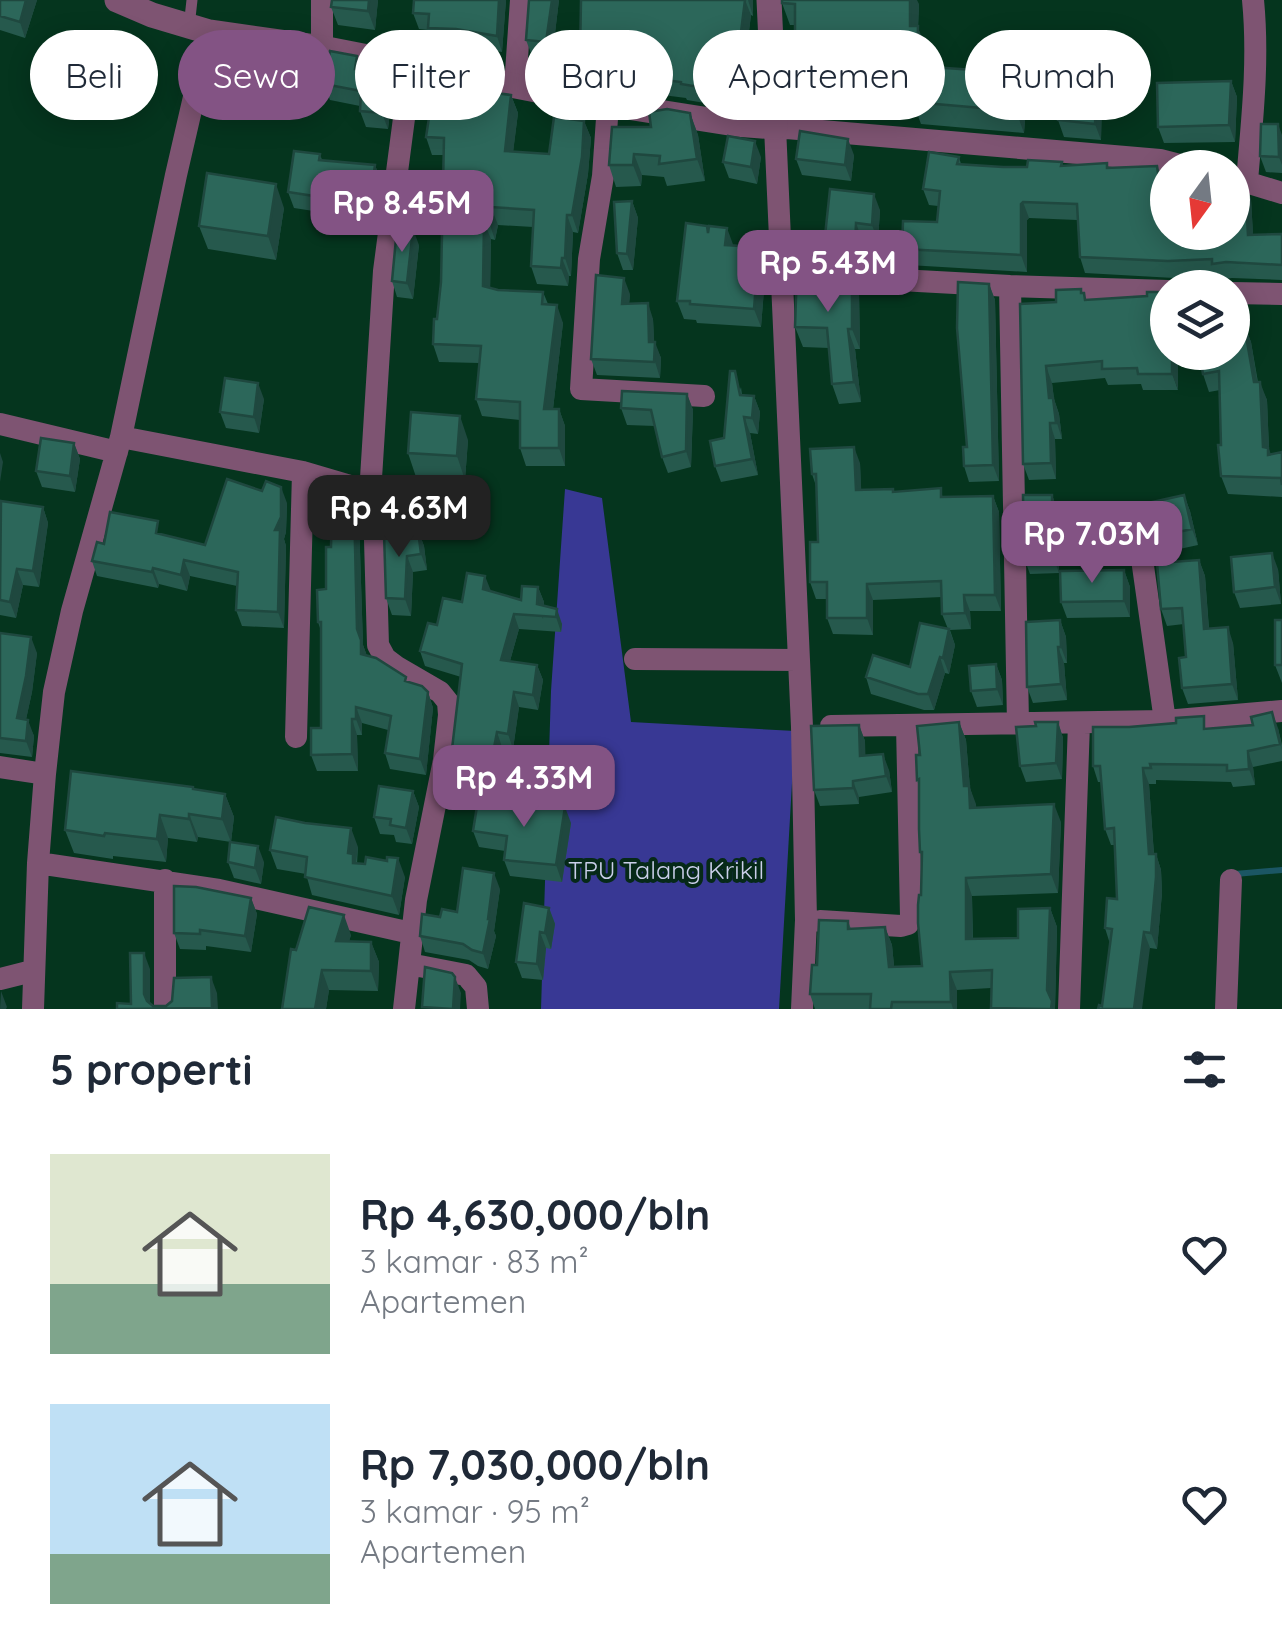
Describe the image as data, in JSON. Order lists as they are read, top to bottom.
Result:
{
  "parks": ["TPU Talang Krikil"],
  "north": "bottom",
  "page": {
    "chip": [
      "Beli",
      "Sewa",
      "Filter",
      "Baru",
      "Apartemen",
      "Rumah"
    ],
    "price": [
      "Rp 8.45M",
      "Rp 5.43M",
      "Rp 4.63M",
      "Rp 7.03M",
      "Rp 4.33M"
    ],
    "heading": "5 properti",
    "list": [
      {
        "name": "Rp 4,630,000/bln",
        "note": "3 kamar · 83 m² · Apartemen"
      },
      {
        "name": "Rp 7,030,000/bln",
        "note": "3 kamar · 95 m² · Apartemen"
      }
    ]
  }
}
